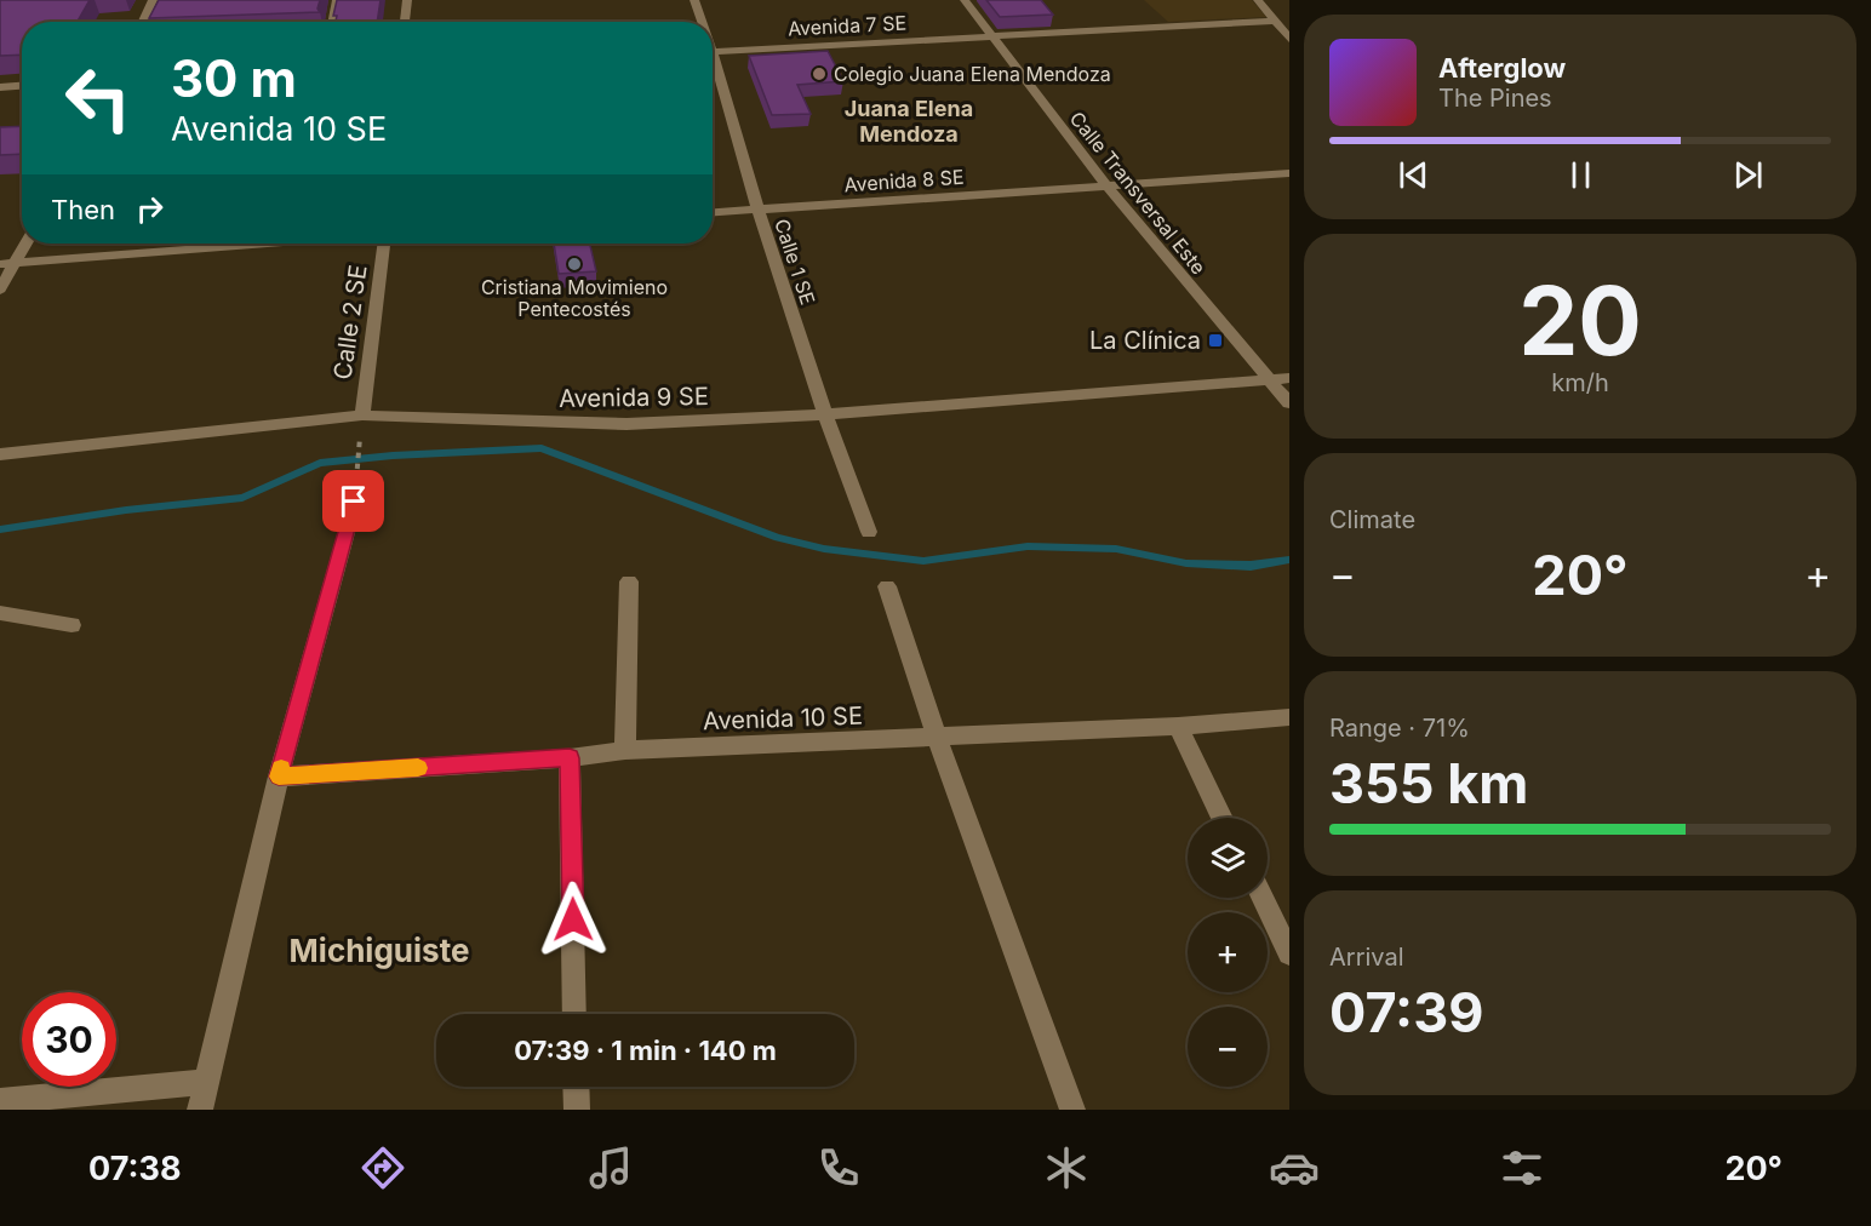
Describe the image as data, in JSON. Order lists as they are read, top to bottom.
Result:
{
  "streets": {
    "street": [
      "Avenida 7 SE",
      "Avenida 8 SE",
      "Calle Transversal Este",
      "Calle 1 SE",
      "Calle 2 SE",
      "Avenida 9 SE",
      "Avenida 10 SE"
    ]
  },
  "crossings": [
    ["Avenida 7 SE", "Calle Transversal Este"],
    ["Avenida 8 SE", "Calle Transversal Este"],
    ["Avenida 8 SE", "Calle 1 SE"],
    ["Calle Transversal Este", "Avenida 9 SE"],
    ["Calle 1 SE", "Avenida 9 SE"],
    ["Calle 2 SE", "Avenida 9 SE"]
  ],
  "districts": ["Juana Elena Mendoza", "Michiguiste"],
  "places": {
    "other": ["Colegio Juana Elena Mendoza", "Cristiana Movimieno Pentecostés"],
    "transit": ["La Clínica"]
  },
  "page": {
    "turn": ["30 m", "Avenida 10 SE"],
    "song": ["Afterglow", "The Pines"],
    "then": "Then",
    "tile": [
      ["20", "km/h"],
      "Climate",
      ["Range · 71%", "355 km"],
      ["Arrival", "07:39"]
    ],
    "heat": ["−", "20°", "+"],
    "map_buttons": ["+", "−"],
    "limit": "30",
    "trip": "07:39 · 1 min · 140 m",
    "tabs": ["07:38", "20°"]
  }
}
